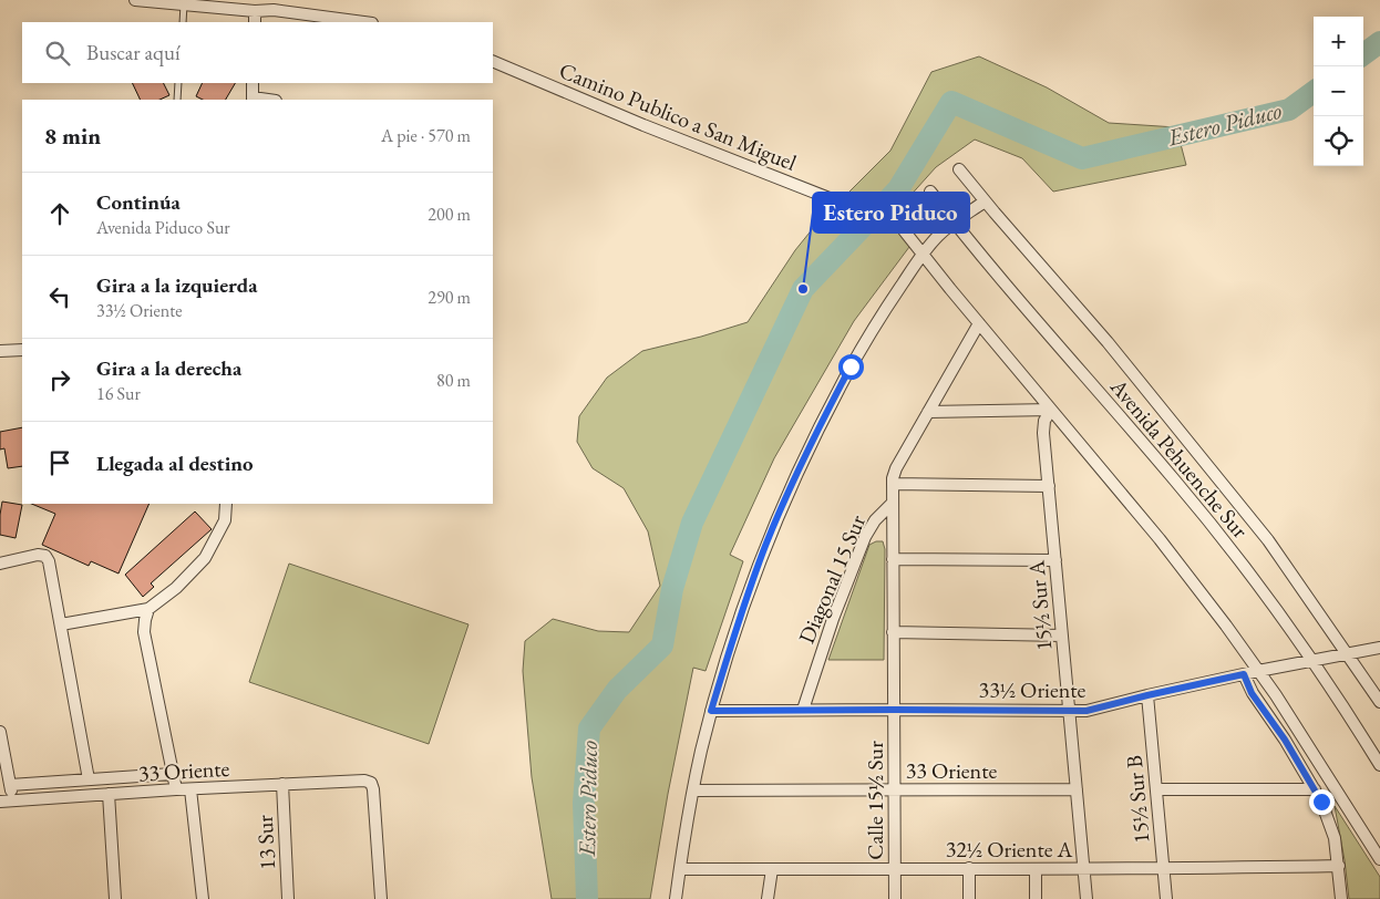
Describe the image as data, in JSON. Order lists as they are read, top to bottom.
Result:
{
  "streets": {
    "street": [
      "Camino Publico a San Miguel",
      "Avenida Pehuenche Sur",
      "Diagonal 15 Sur",
      "15½ Sur A",
      "33½ Oriente",
      "33 Oriente",
      "15½ Sur B",
      "Calle 15½ Sur",
      "13 Sur",
      "32½ Oriente A"
    ]
  },
  "crossings": [
    ["Avenida Pehuenche Sur", "33½ Oriente"],
    ["Diagonal 15 Sur", "33½ Oriente"],
    ["Diagonal 15 Sur", "Calle 15½ Sur"],
    ["15½ Sur A", "33½ Oriente"],
    ["15½ Sur A", "33 Oriente"],
    ["15½ Sur A", "32½ Oriente A"],
    ["33½ Oriente", "15½ Sur B"],
    ["33½ Oriente", "Calle 15½ Sur"],
    ["33 Oriente", "Calle 15½ Sur"],
    ["33 Oriente", "13 Sur"],
    ["15½ Sur B", "32½ Oriente A"],
    ["Calle 15½ Sur", "32½ Oriente A"]
  ],
  "water": ["Estero Piduco"],
  "places": ["Estero Piduco"],
  "page": {
    "map_buttons": ["+", "−"],
    "search": "Buscar aquí",
    "heading": ["8 min", "A pie · 570 m"],
    "list": [
      ["Continúa", "Avenida Piduco Sur", "200 m"],
      ["Gira a la izquierda", "33½ Oriente", "290 m"],
      ["Gira a la derecha", "16 Sur", "80 m"],
      "Llegada al destino"
    ]
  }
}
